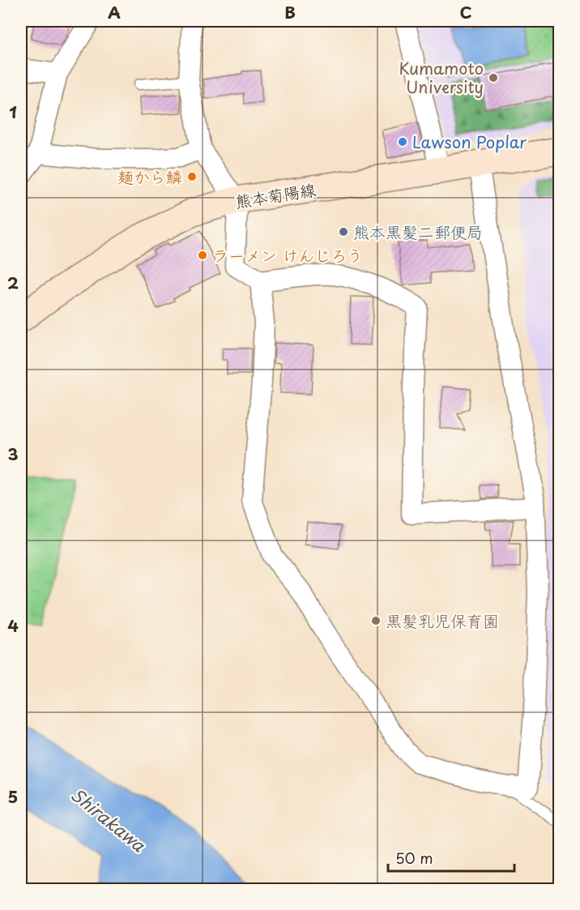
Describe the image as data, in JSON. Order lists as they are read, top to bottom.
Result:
{
  "streets": {
    "main road": ["熊本菊陽線"]
  },
  "water": ["Shirakawa"],
  "places": [
    "Kumamoto University",
    "Lawson Poplar",
    "麺から鱗",
    "熊本黒髪二郵便局",
    "ラーメン けんじろう",
    "黒髪乳児保育園"
  ],
  "scale_bar": "50 m",
  "grid": {
    "columns": ["A", "B", "C"],
    "rows": [
      "1",
      "2",
      "3",
      "4",
      "5"
    ]
  }
}
